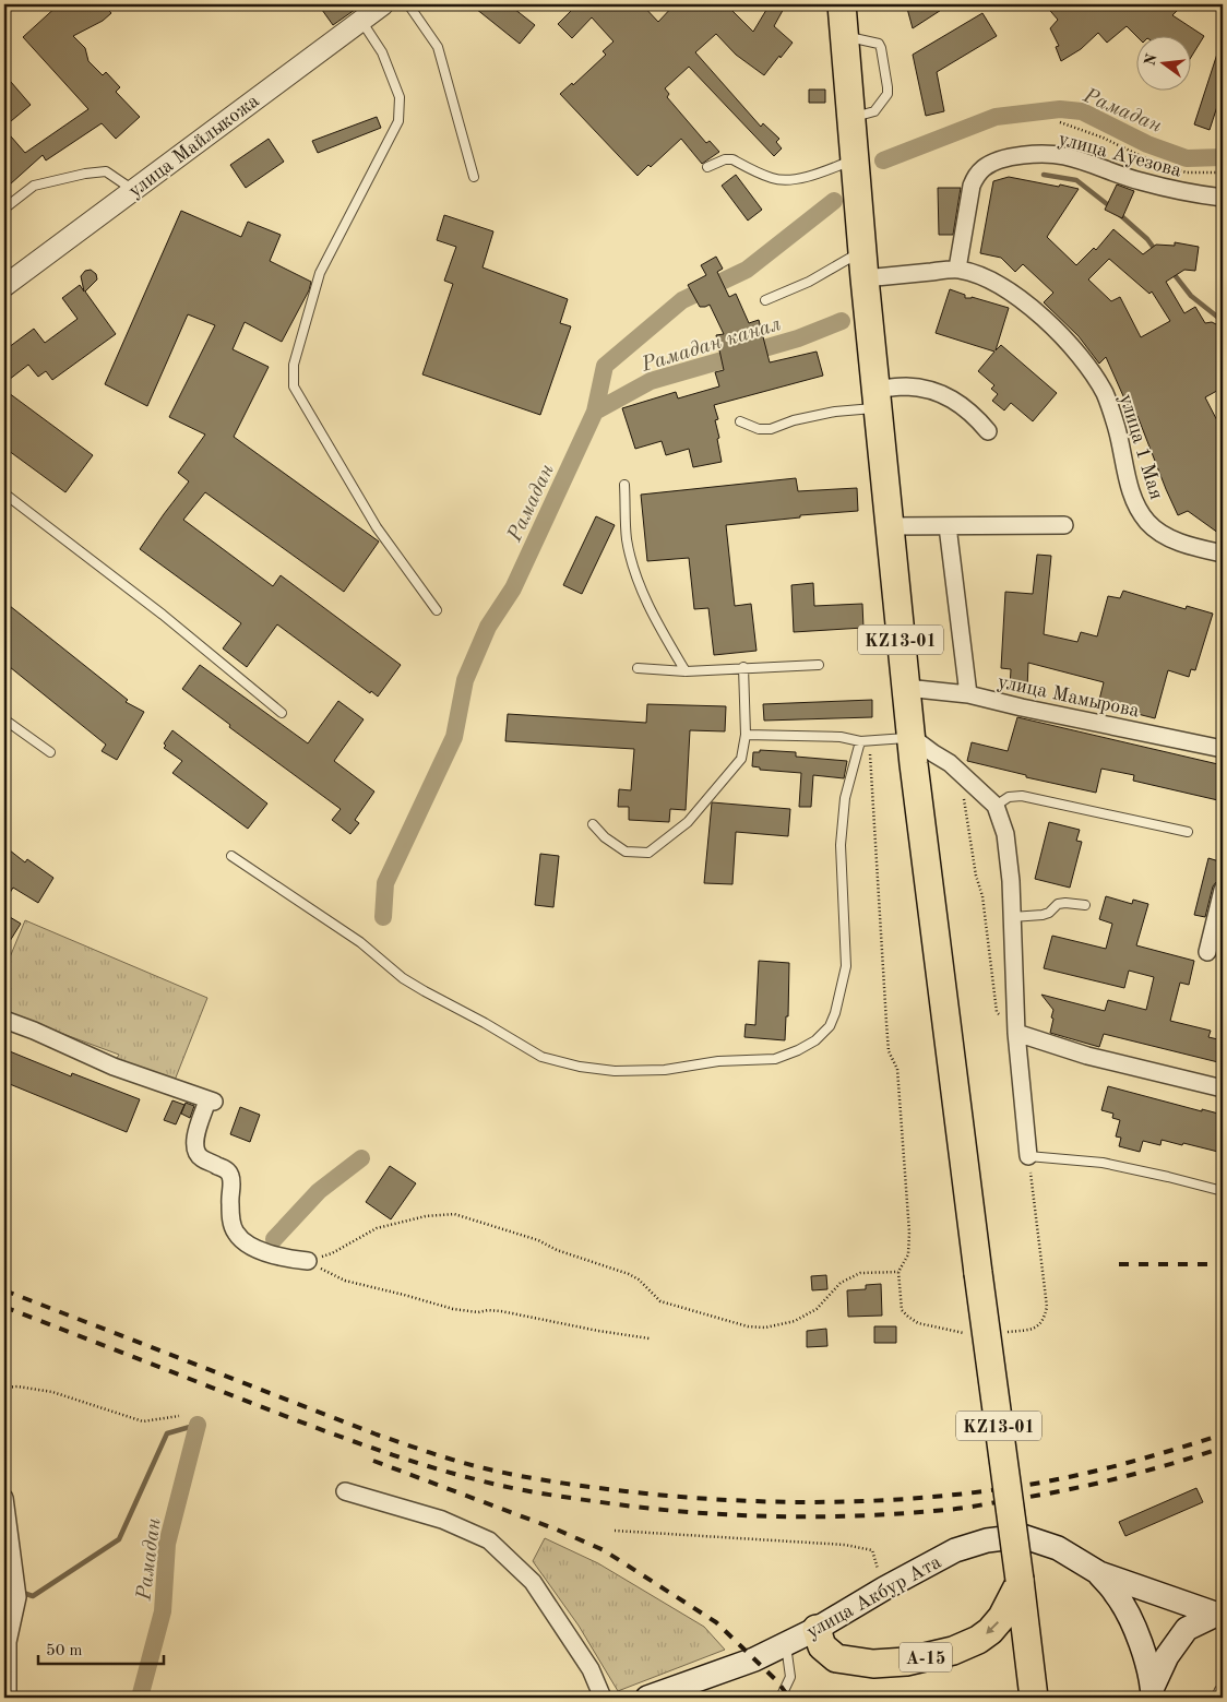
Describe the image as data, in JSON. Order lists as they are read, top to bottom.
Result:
{
  "streets": {
    "highway": ["KZ13-01", "A-15"],
    "main road": ["улица Акбур Ата"],
    "street": [
      "улица Майлыкожа",
      "улица Ауезова",
      "улица 1 Мая",
      "улица Мамырова"
    ]
  },
  "crossings": [
    ["улица Ауезова", "улица 1 Мая"],
    ["улица 1 Мая", "KZ13-01"],
    ["KZ13-01", "улица Мамырова"],
    ["KZ13-01", "A-15"],
    ["улица Акбур Ата", "A-15"]
  ],
  "water": ["Рамадан", "Рамадан канал"],
  "scale_bar": "50 m",
  "north": "left"
}
